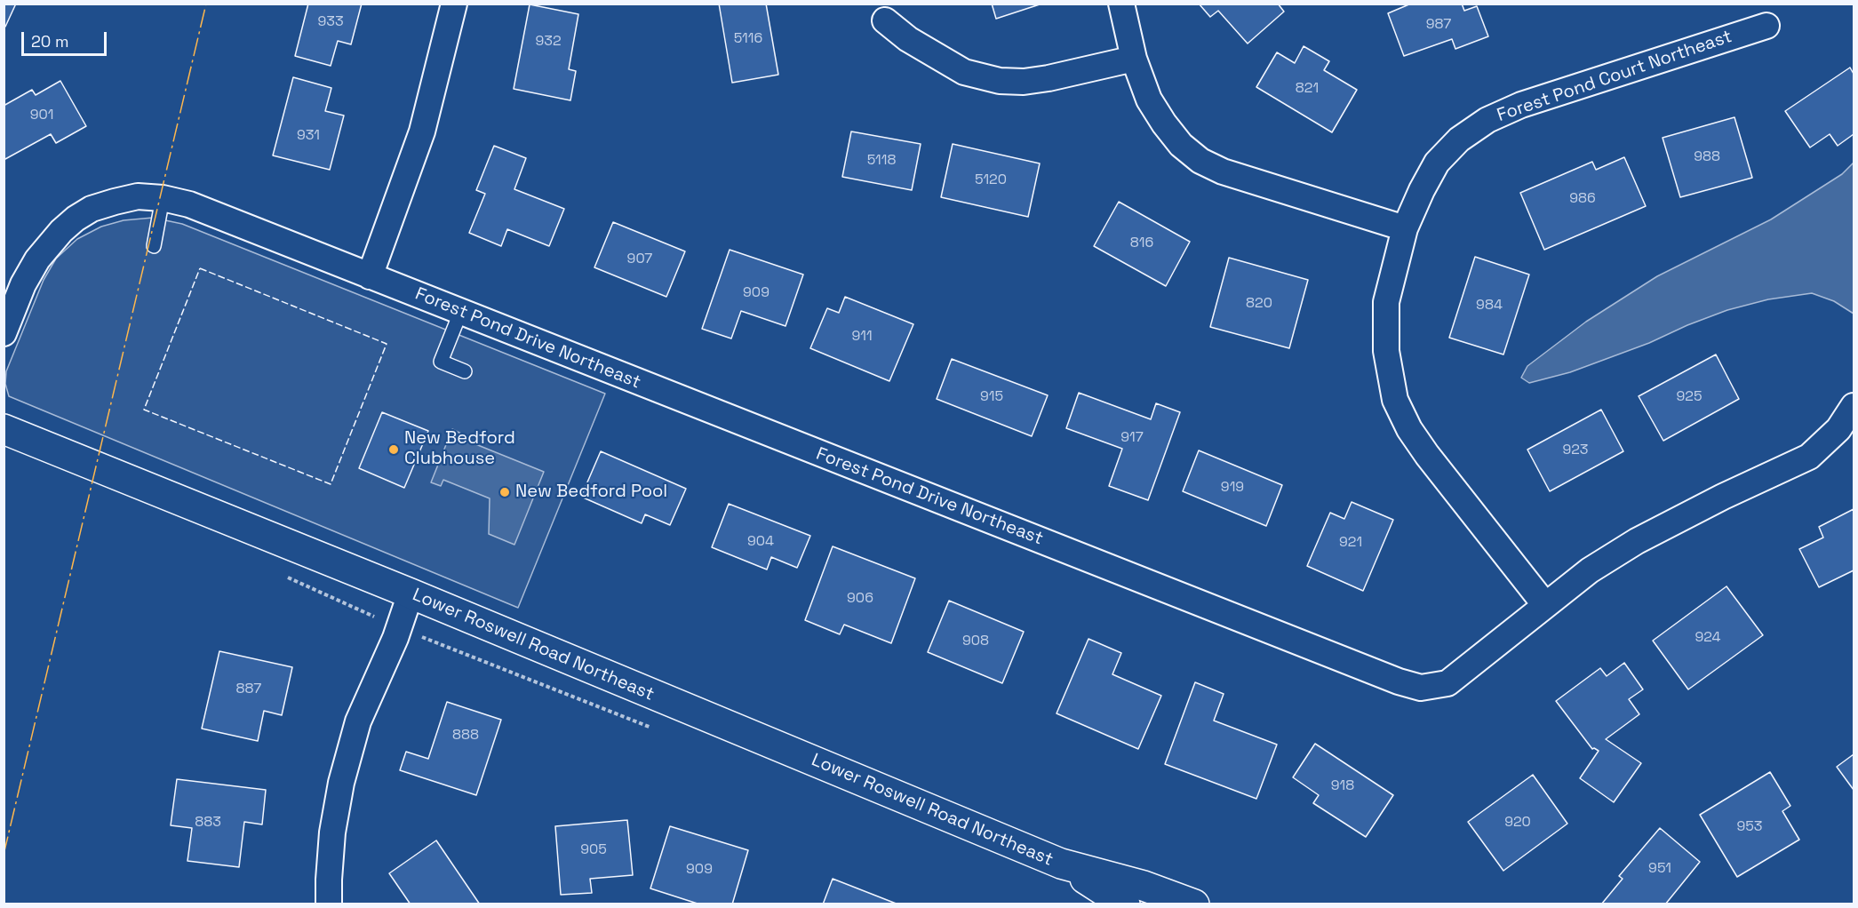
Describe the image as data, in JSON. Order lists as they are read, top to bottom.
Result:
{
  "streets": {
    "street": ["Forest Pond Court Northeast", "Forest Pond Drive Northeast", "Lower Roswell Road Northeast"]
  },
  "crossings": [
    ["Forest Pond Court Northeast", "Forest Pond Drive Northeast"]
  ],
  "places": ["New Bedford Clubhouse", "New Bedford Pool"],
  "house_numbers": [
    "933",
    "987",
    "5116",
    "932",
    "821",
    "901",
    "931",
    "988",
    "5118",
    "5120",
    "986",
    "816",
    "907",
    "909",
    "820",
    "984",
    "911",
    "915",
    "925",
    "917",
    "923",
    "919",
    "904",
    "921",
    "906",
    "924",
    "908",
    "887",
    "888",
    "918",
    "883",
    "920",
    "953",
    "905",
    "951",
    "909"
  ],
  "scale_bar": "20 m"
}
